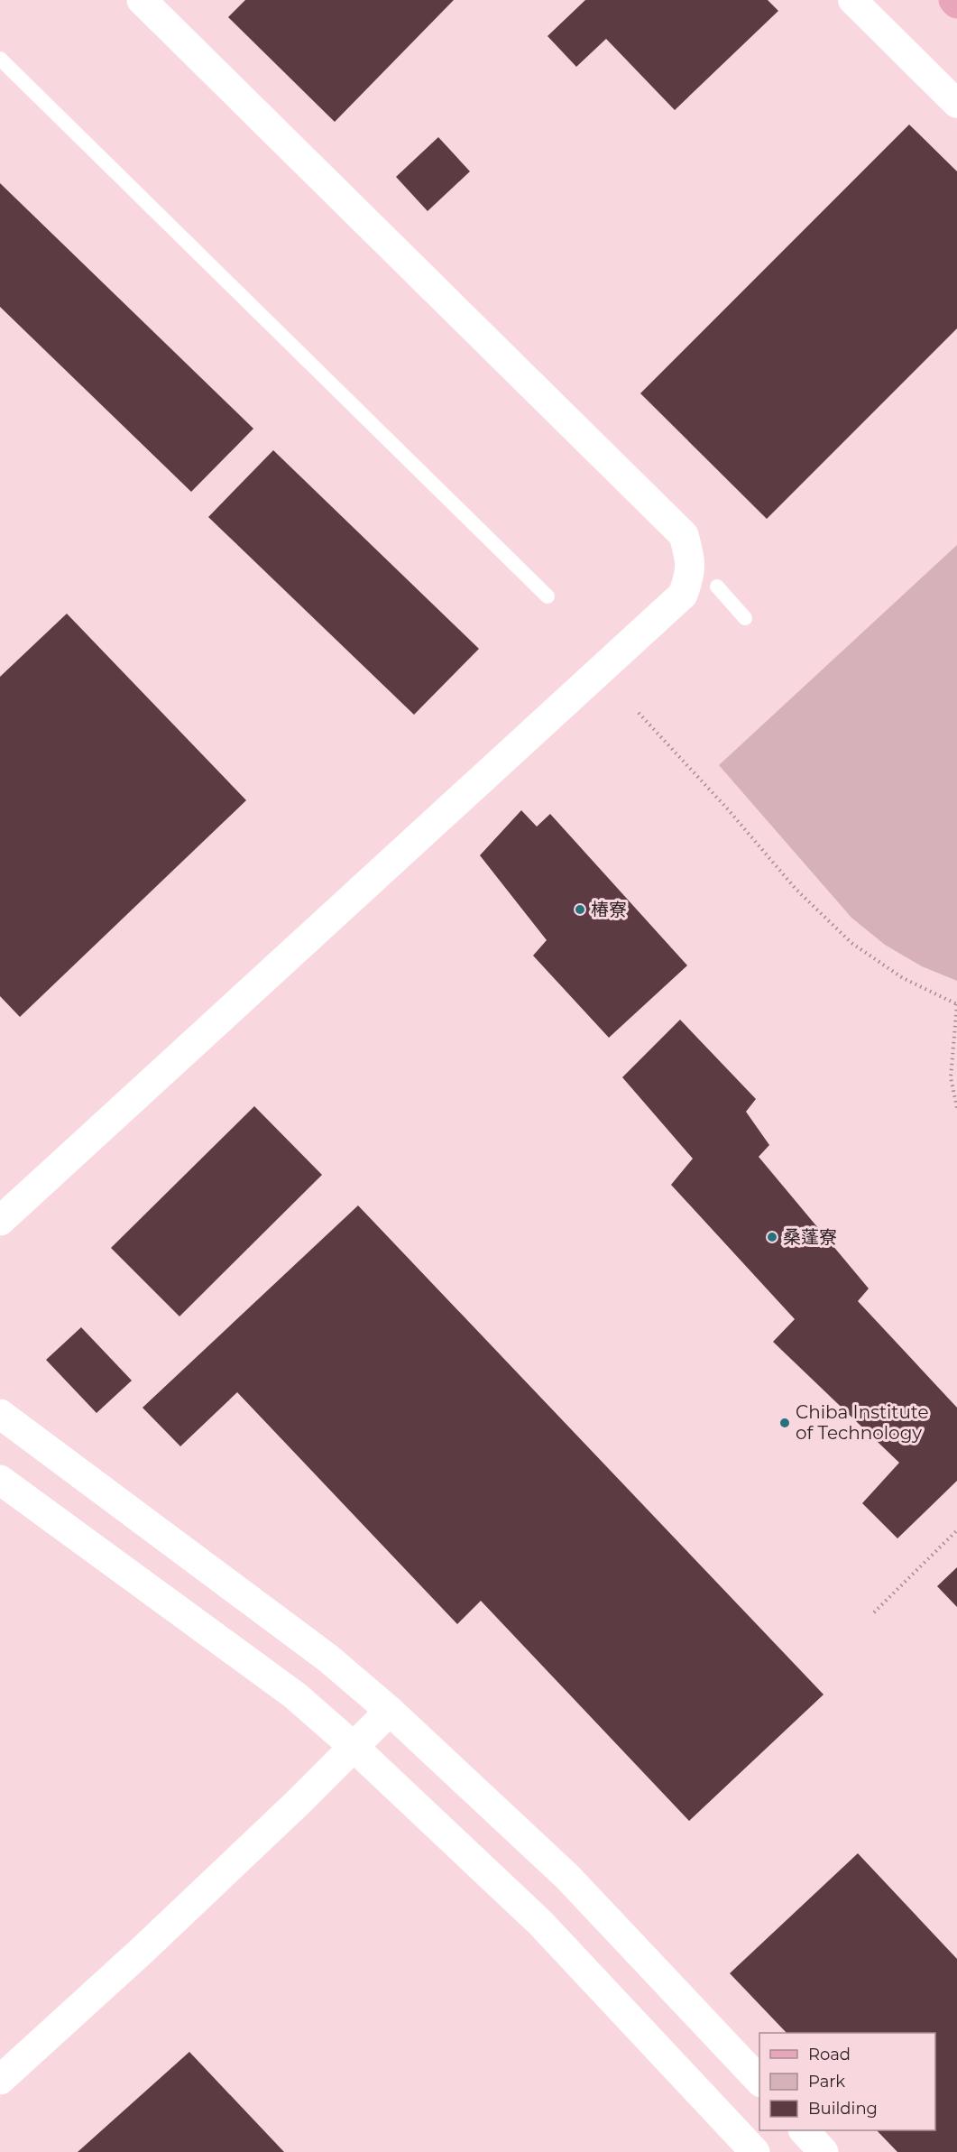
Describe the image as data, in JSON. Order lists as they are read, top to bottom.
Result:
{
  "places": ["椿寮", "桑蓬寮", "Chiba Institute of Technology"],
  "legend": ["Road", "Park", "Building"]
}
